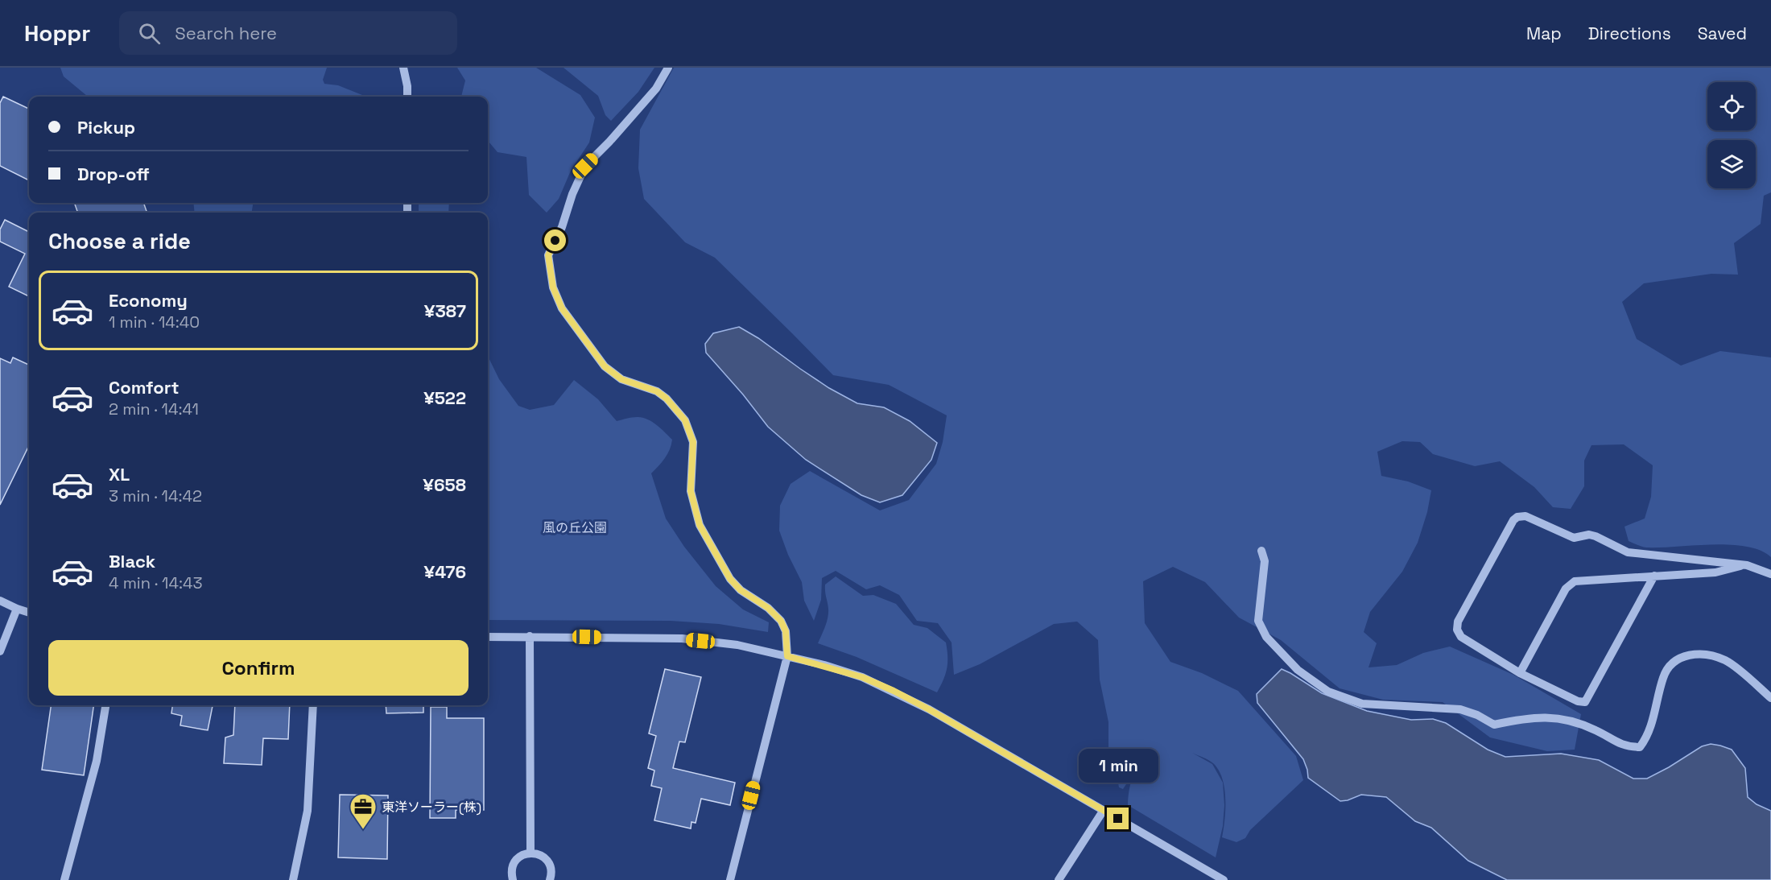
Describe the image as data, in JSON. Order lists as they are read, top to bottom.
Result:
{
  "parks": ["風の丘公園"],
  "places": {
    "office": ["東洋ソーラー(株)"]
  },
  "page": {
    "header": "Hoppr",
    "search": "Search here",
    "nav": ["Map", "Directions", "Saved"],
    "banner": ["Pickup", "Drop-off"],
    "heading": "Choose a ride",
    "list": [
      {
        "name": "Economy",
        "note": "1 min · 14:40",
        "value": "¥387"
      },
      {
        "name": "Comfort",
        "note": "2 min · 14:41",
        "value": "¥522"
      },
      {
        "name": "XL",
        "note": "3 min · 14:42",
        "value": "¥658"
      },
      {
        "name": "Black",
        "note": "4 min · 14:43",
        "value": "¥476"
      }
    ],
    "buttons": "Confirm",
    "bubble": "1 min"
  }
}
